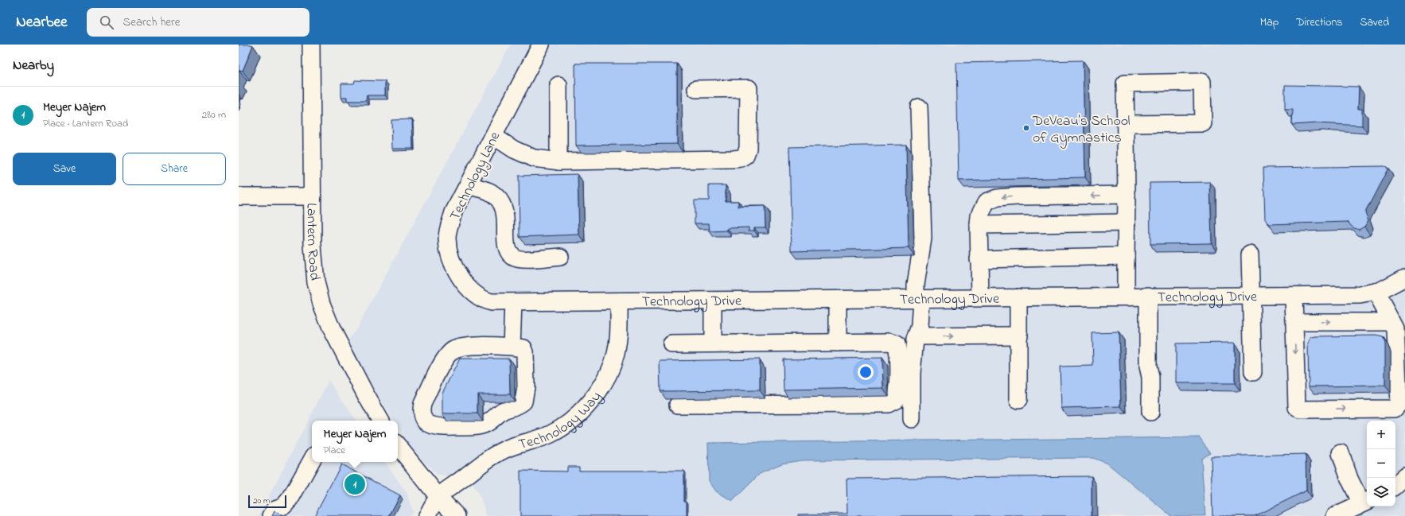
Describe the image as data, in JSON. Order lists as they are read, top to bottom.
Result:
{
  "streets": {
    "street": [
      "Technology Lane",
      "Lantern Road",
      "Technology Drive",
      "Technology Way"
    ]
  },
  "crossings": [
    ["Technology Lane", "Technology Drive"],
    ["Technology Drive", "Technology Way"]
  ],
  "places": ["DeVeau's School of Gymnastics"],
  "scale_bar": "20 m",
  "page": {
    "header": "Nearbee",
    "search": "Search here",
    "nav": ["Map", "Directions", "Saved"],
    "heading": "Nearby",
    "list": [
      {
        "mark": "1",
        "name": "Meyer Najem",
        "note": "Place · Lantern Road",
        "value": "280 m"
      }
    ],
    "buttons": ["Save", "Share"],
    "map_buttons": ["+", "−"],
    "popup": ["Meyer Najem", "Place"],
    "pins": "1",
    "scale": "20 m"
  }
}
